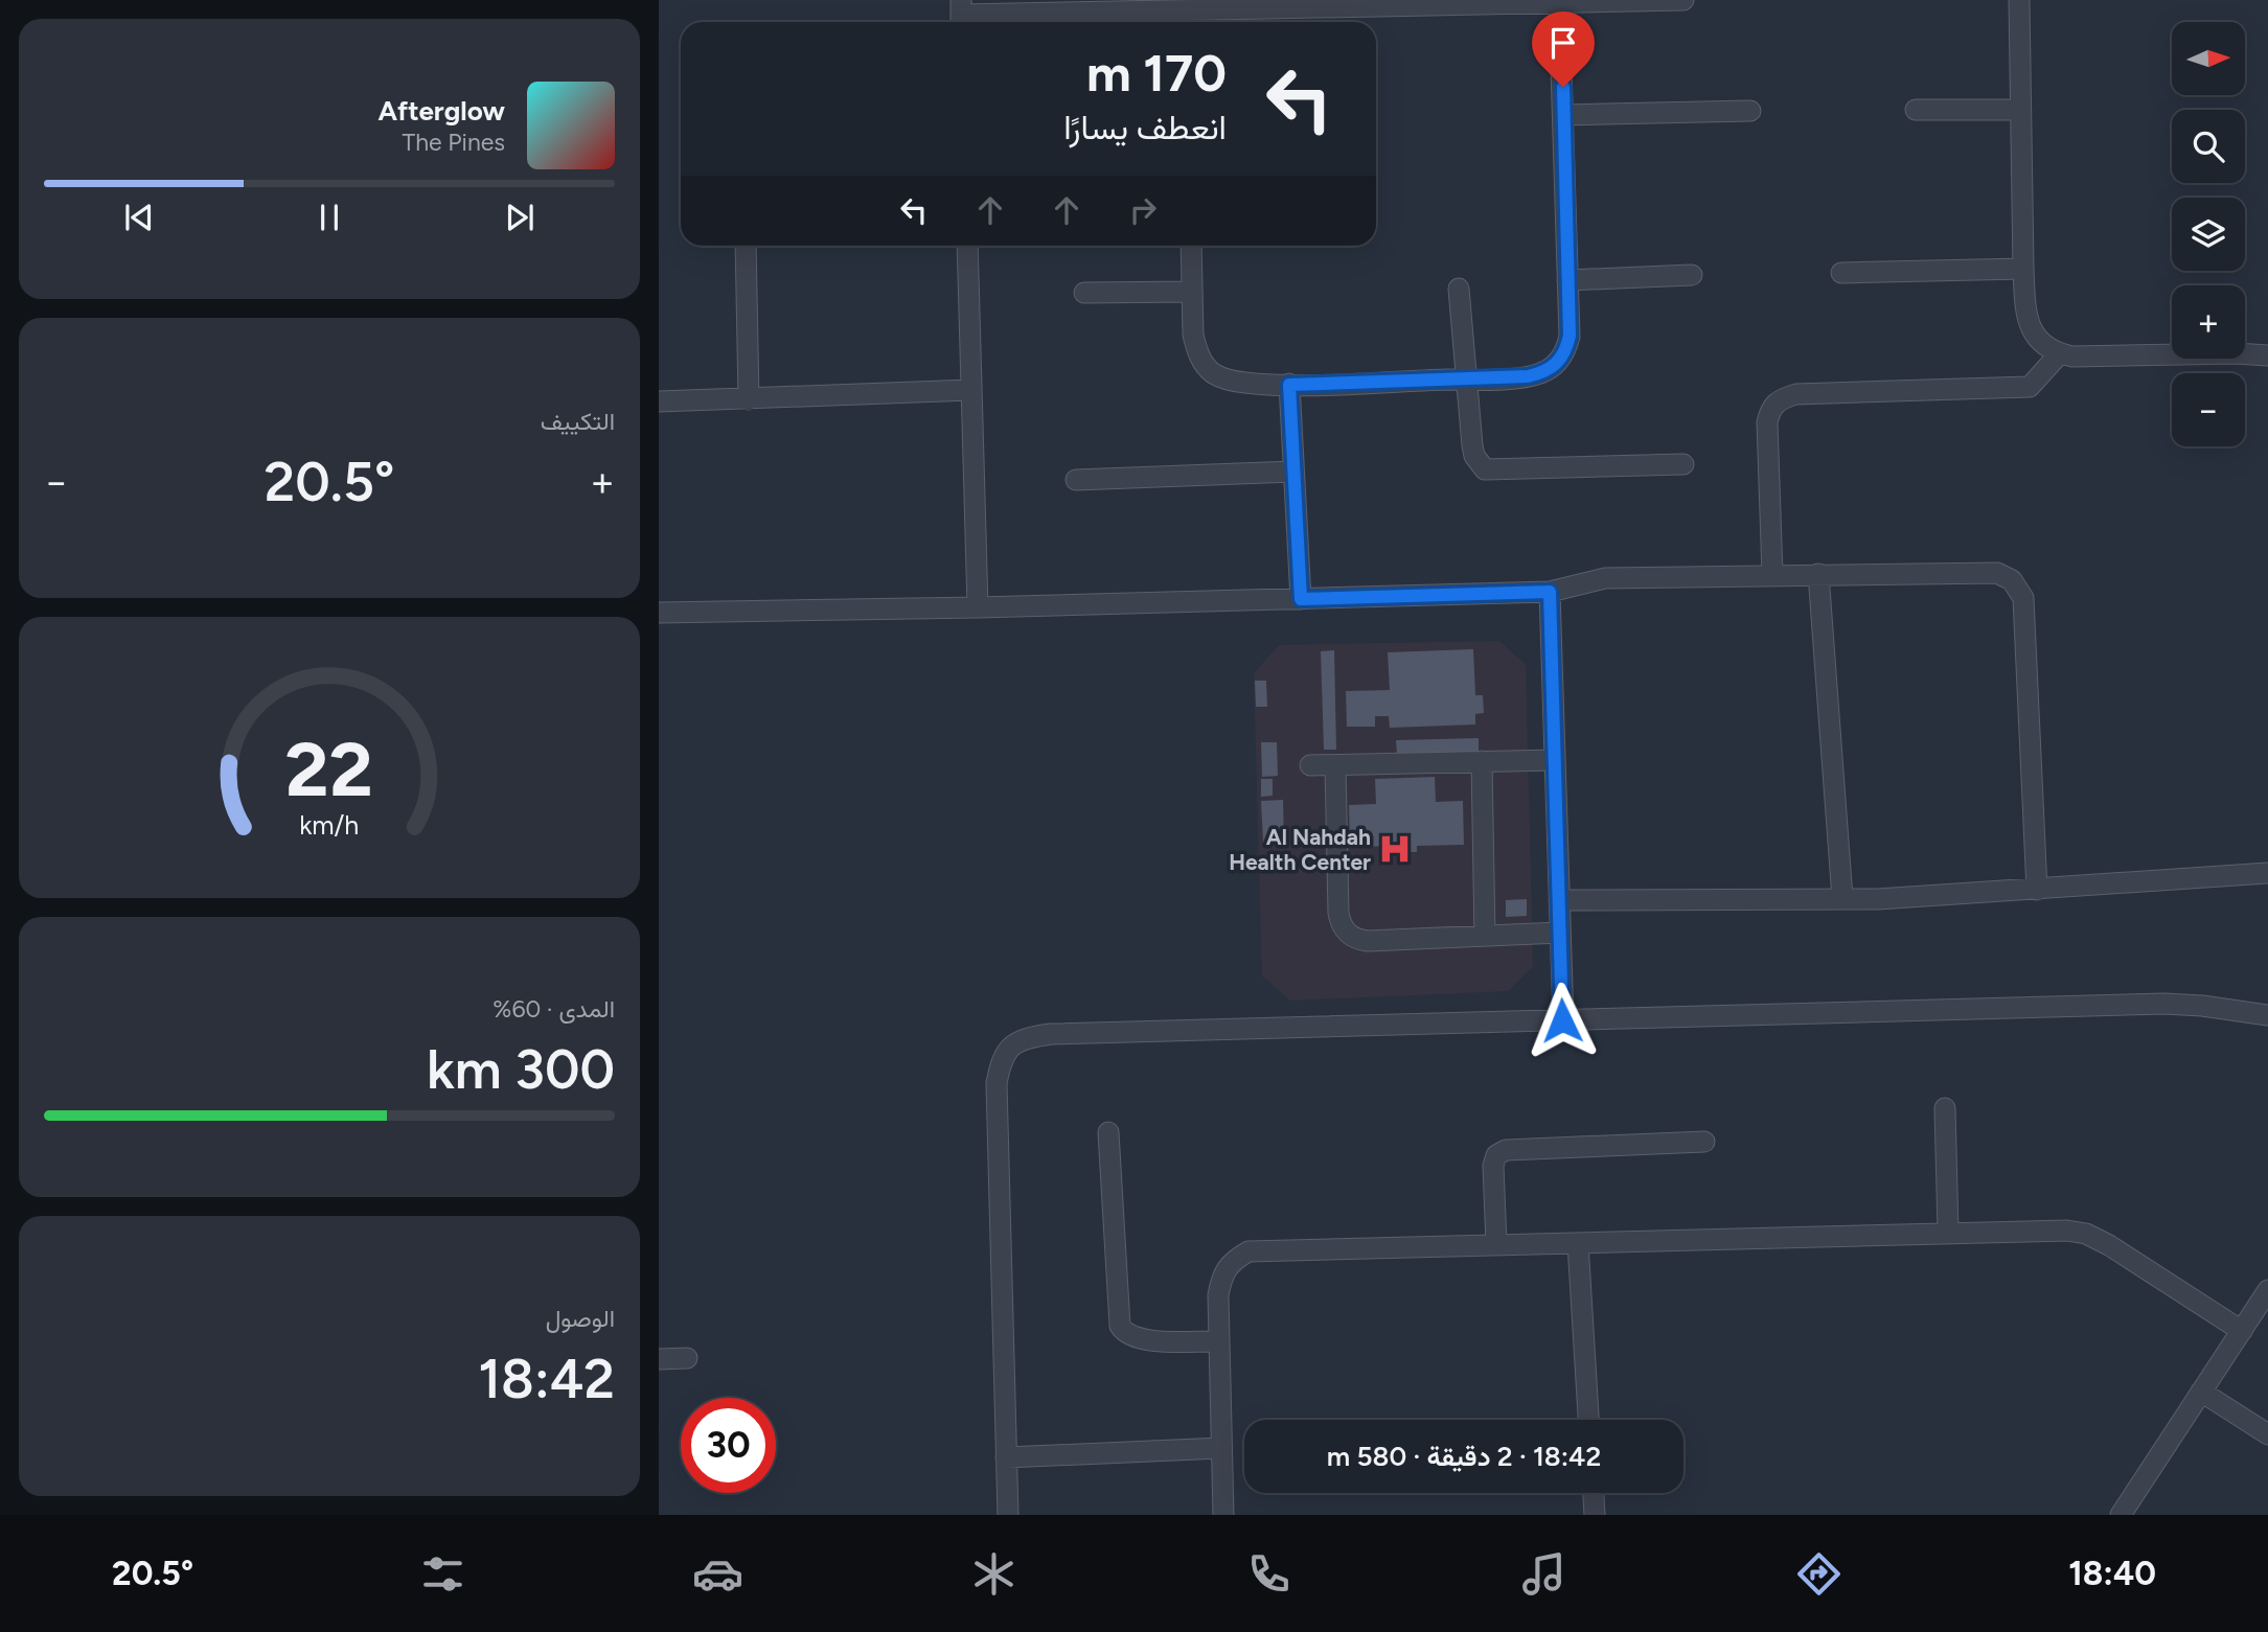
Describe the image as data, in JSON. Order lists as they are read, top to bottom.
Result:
{
  "places": {
    "hospital": ["Al Nahdah Health Center"]
  },
  "north": "right",
  "page": {
    "map_buttons": ["+", "−"],
    "turn": ["170 m", "انعطف يسارًا"],
    "song": ["Afterglow", "The Pines"],
    "tile": [
      "التكييف",
      ["المدى · 60%", "300 km"],
      ["الوصول", "18:42"]
    ],
    "heat": ["−", "20.5°", "+"],
    "limit": "30",
    "trip": "18:42 · 2 دقيقة · 580 m",
    "tabs": ["18:40", "20.5°"],
    "gauge": ["22", "km/h"]
  }
}
